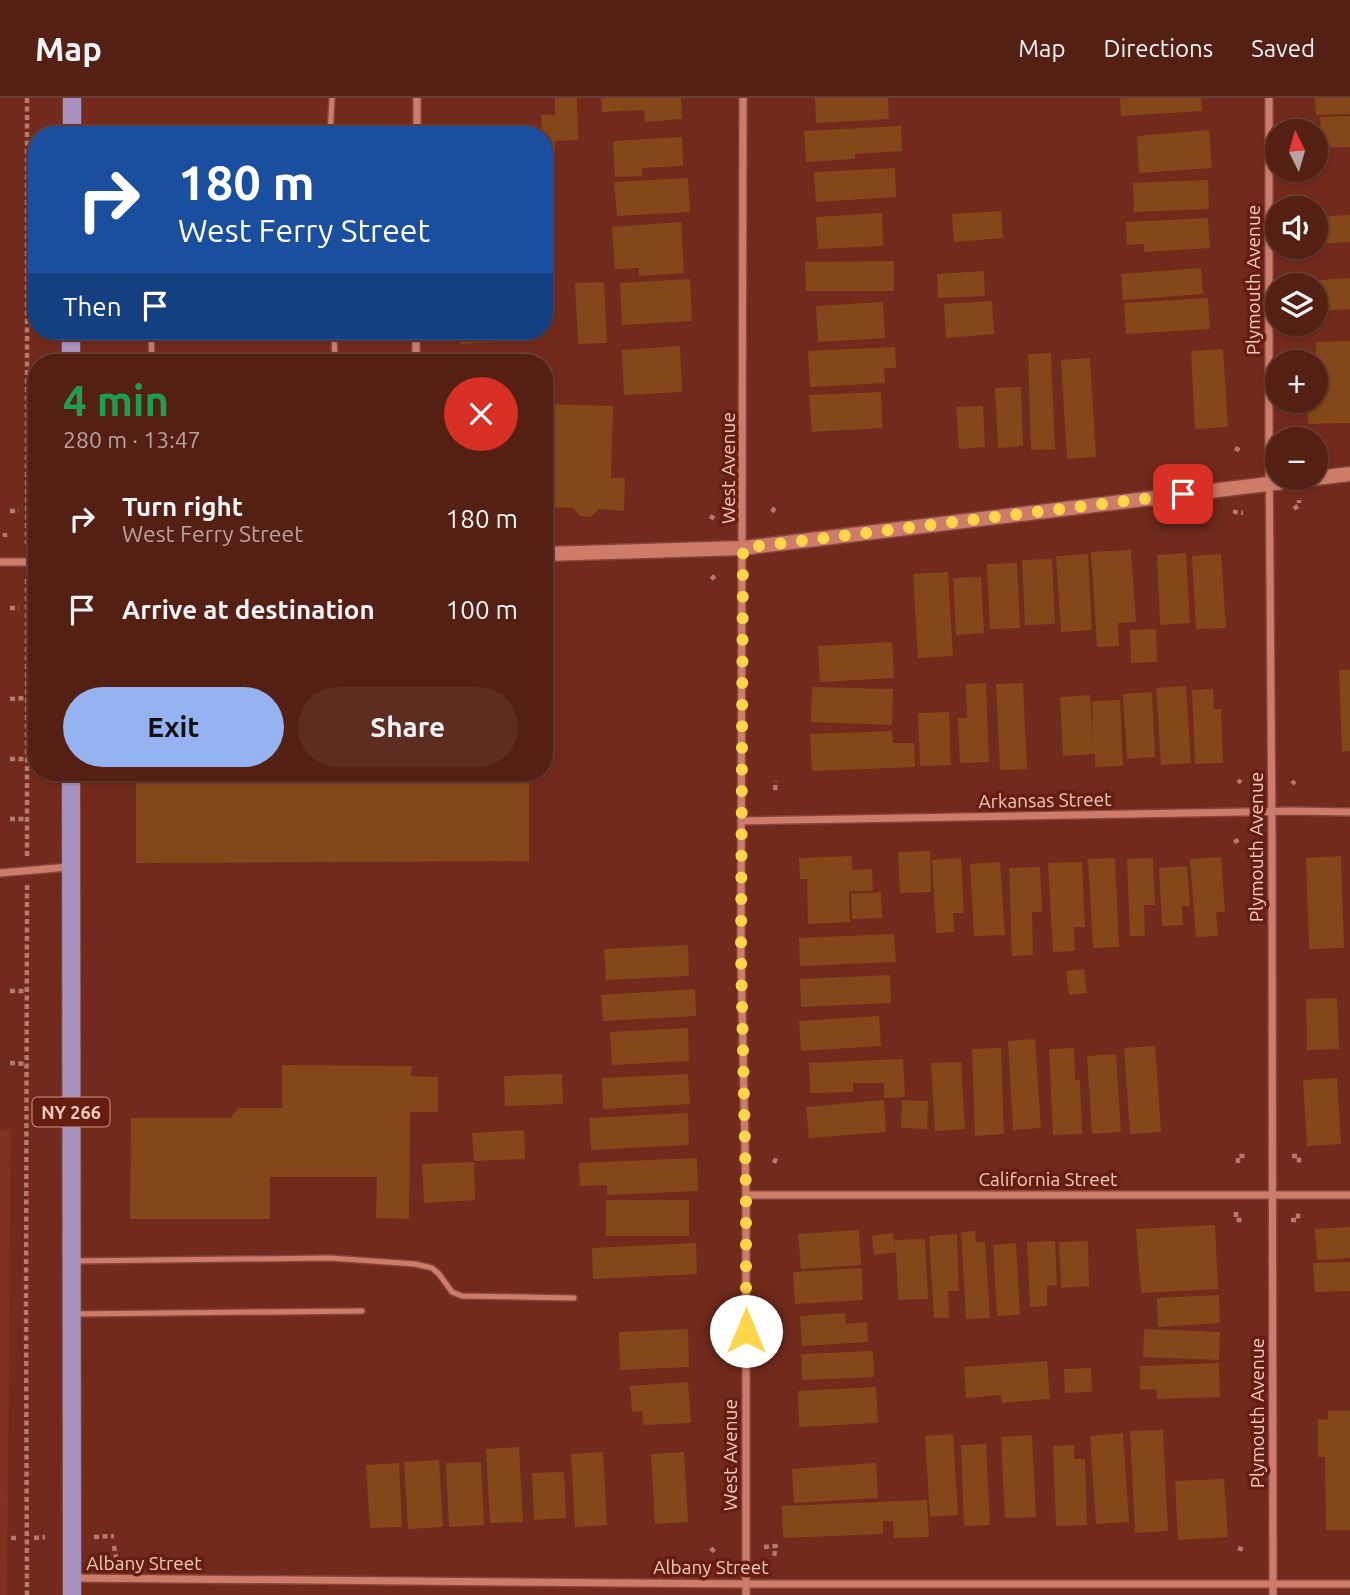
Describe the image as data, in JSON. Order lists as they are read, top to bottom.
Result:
{
  "streets": {
    "main road": ["NY 266"],
    "street": [
      "Plymouth Avenue",
      "West Avenue",
      "Arkansas Street",
      "California Street",
      "Albany Street"
    ]
  },
  "crossings": [
    ["Plymouth Avenue", "Arkansas Street"],
    ["Plymouth Avenue", "California Street"],
    ["Plymouth Avenue", "Albany Street"],
    ["West Avenue", "Arkansas Street"],
    ["West Avenue", "California Street"],
    ["West Avenue", "Albany Street"],
    ["NY 266", "Albany Street"]
  ],
  "north": "top",
  "page": {
    "header": "Map",
    "nav": ["Map", "Directions", "Saved"],
    "map_buttons": ["+", "−"],
    "turn": ["180 m", "West Ferry Street"],
    "then": "Then",
    "heading": ["4 min", "280 m · 13:47"],
    "list": [
      {
        "name": "Turn right",
        "note": "West Ferry Street",
        "value": "180 m"
      },
      {
        "name": "Arrive at destination",
        "value": "100 m"
      }
    ],
    "buttons": ["Exit", "Share"]
  }
}
